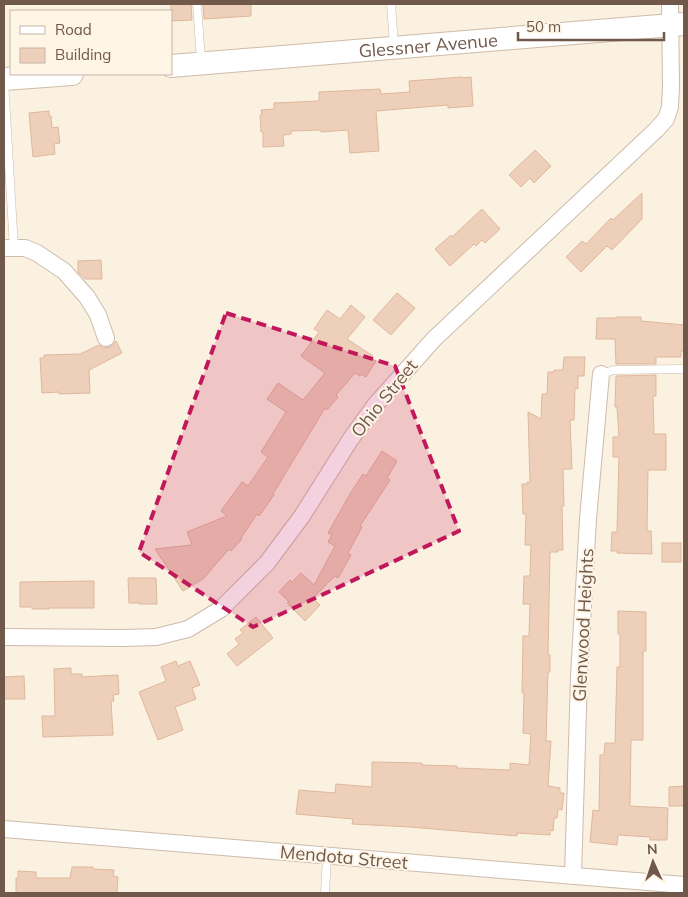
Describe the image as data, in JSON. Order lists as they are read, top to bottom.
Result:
{
  "streets": {
    "street": [
      "Glessner Avenue",
      "Ohio Street",
      "Glenwood Heights",
      "Mendota Street"
    ]
  },
  "crossings": [
    ["Glessner Avenue", "Ohio Street"],
    ["Glenwood Heights", "Mendota Street"]
  ],
  "legend": ["Road", "Building"],
  "scale_bar": "50 m",
  "north": "top"
}
